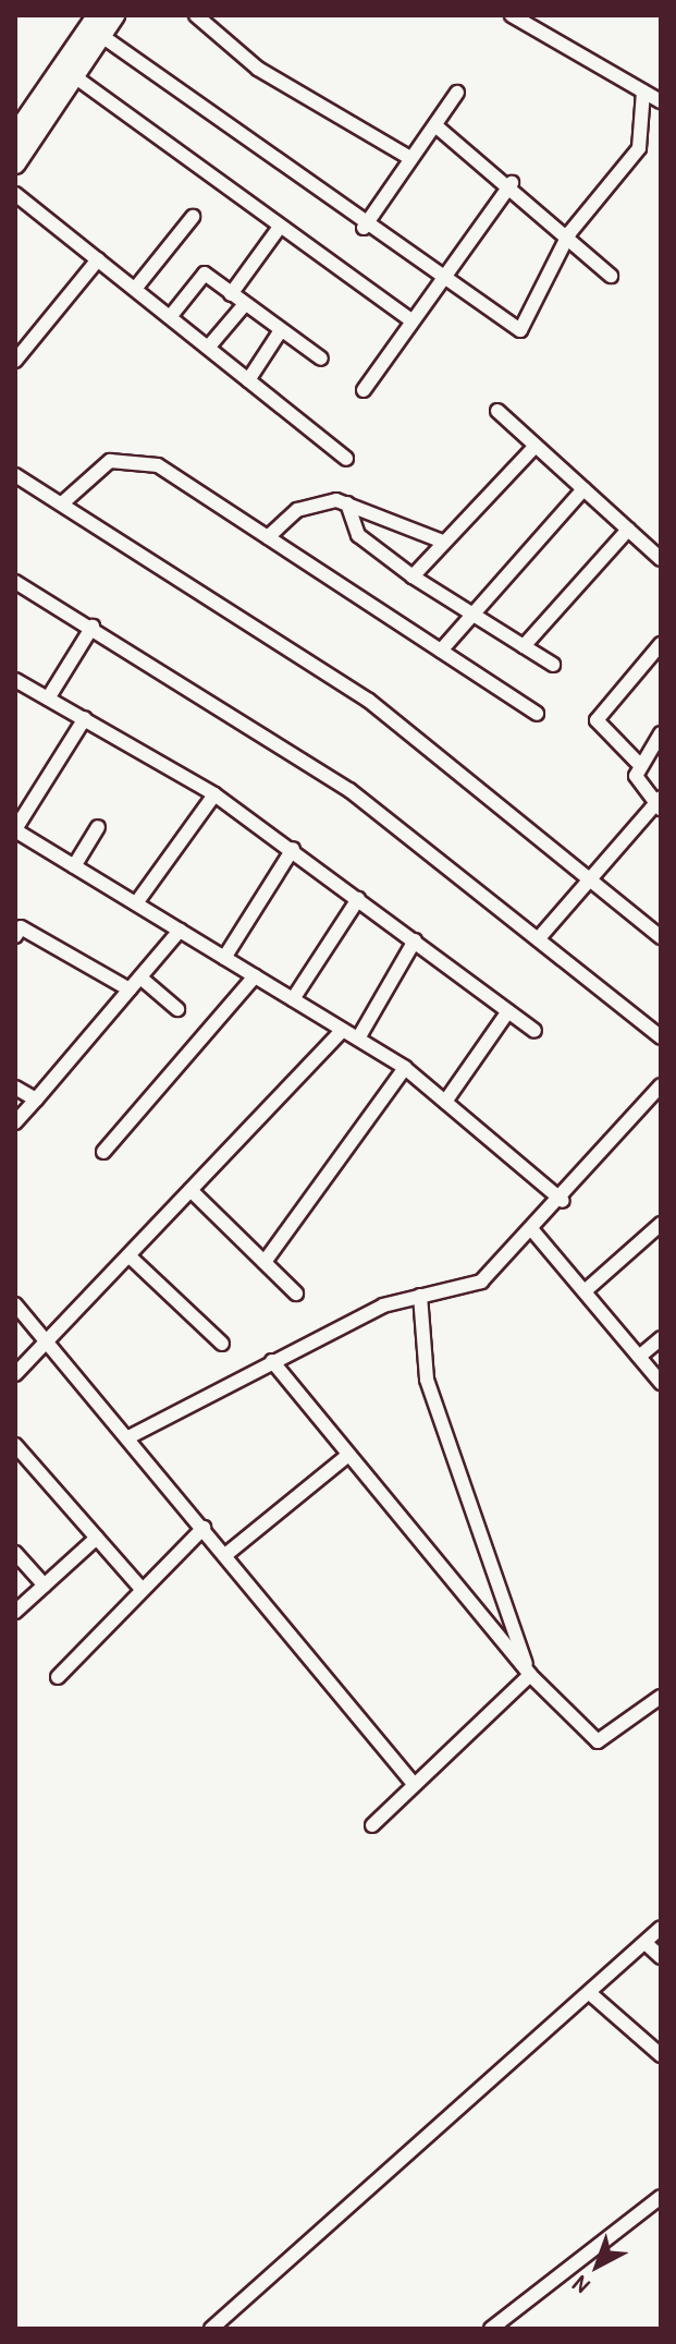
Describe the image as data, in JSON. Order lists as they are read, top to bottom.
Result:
{
  "north": "bottom left"
}
